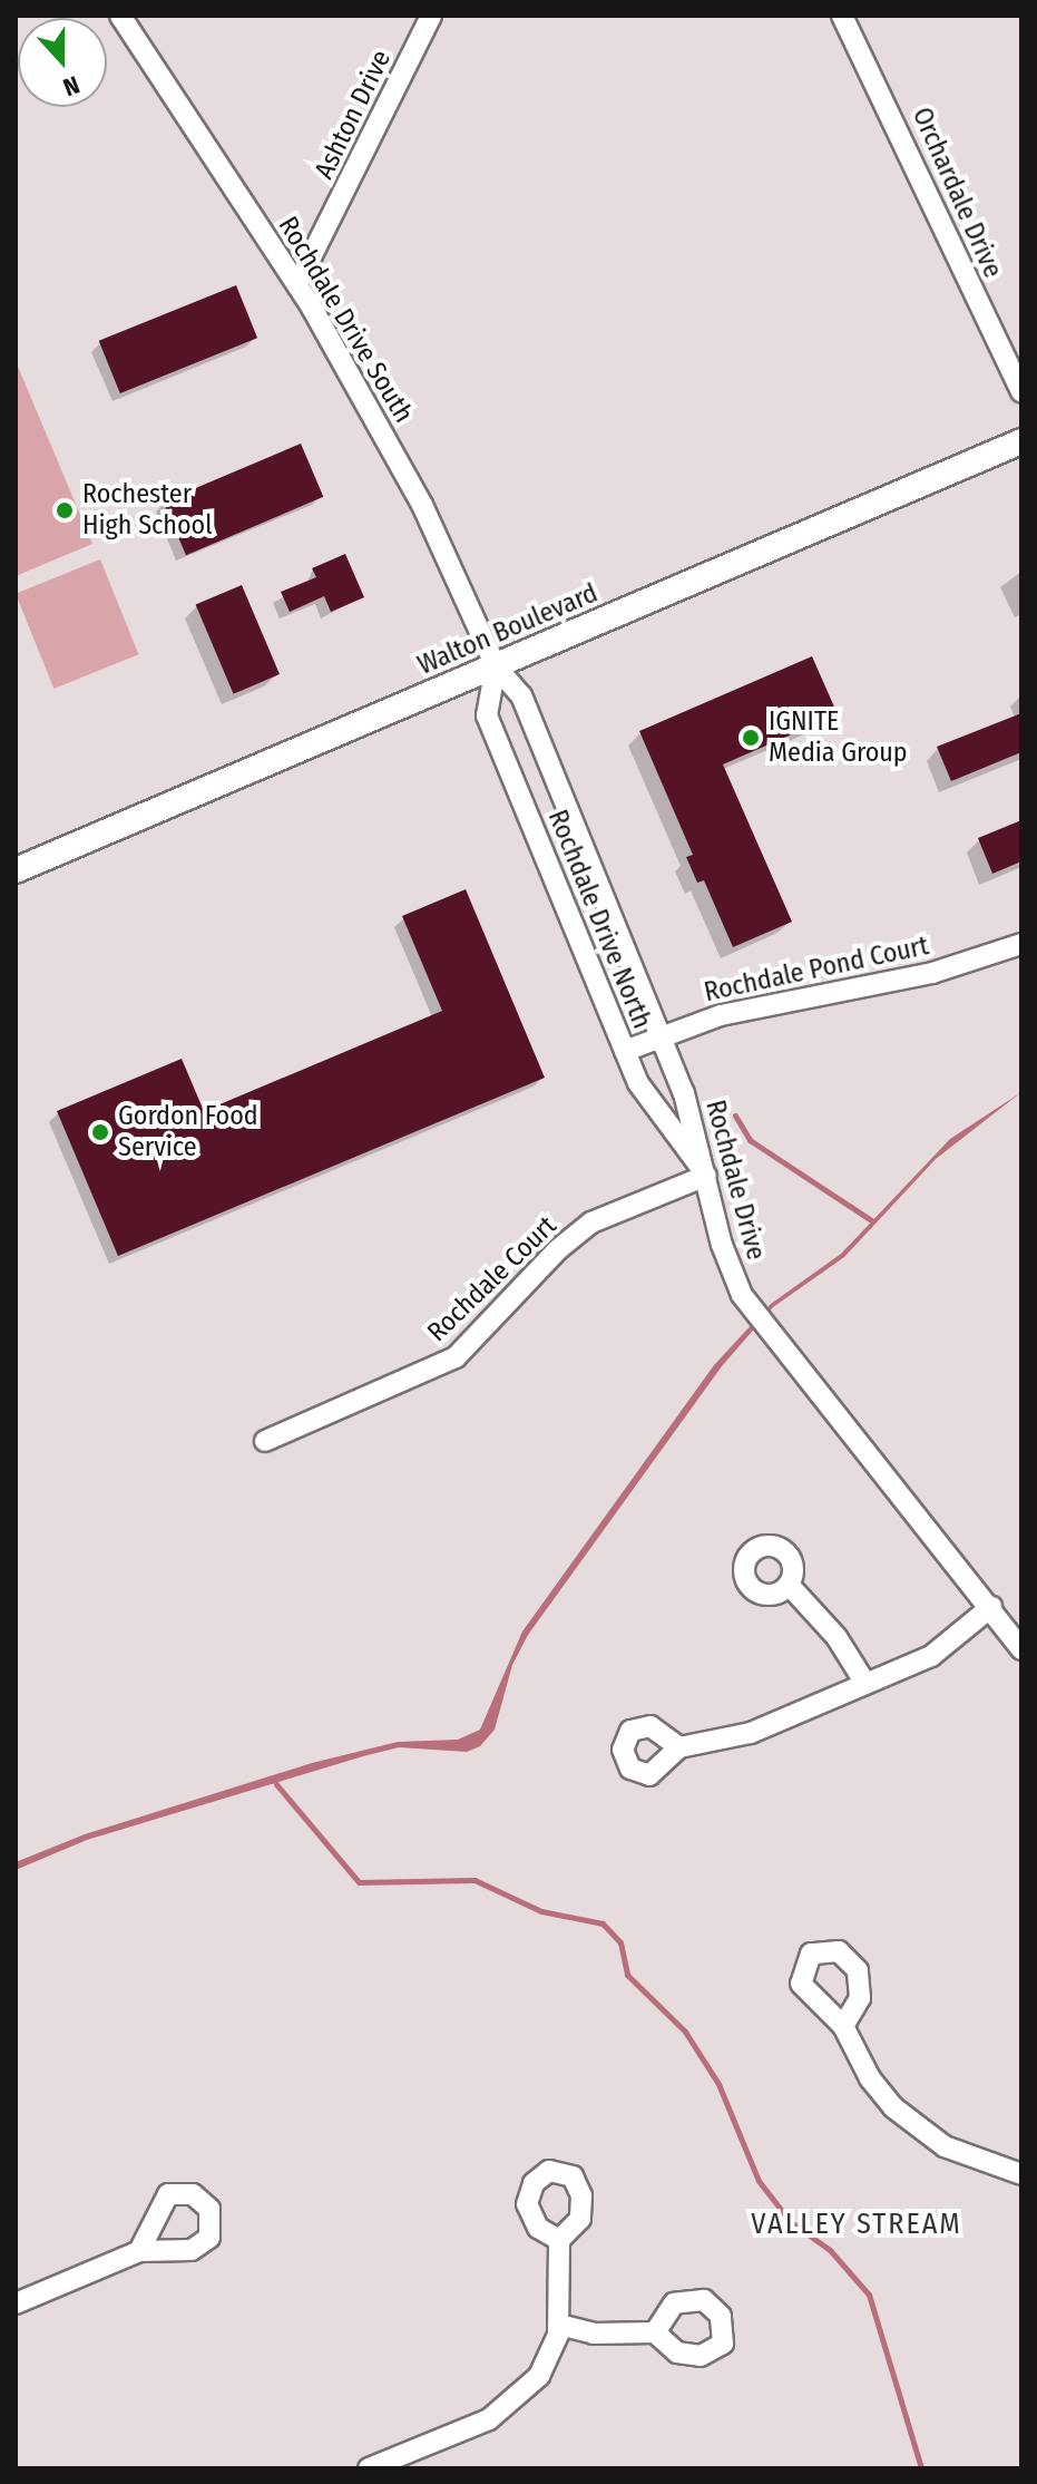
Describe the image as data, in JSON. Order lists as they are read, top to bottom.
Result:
{
  "streets": {
    "main road": ["Walton Boulevard"],
    "street": [
      "Ashton Drive",
      "Orchardale Drive",
      "Rochdale Drive South",
      "Rochdale Drive North",
      "Rochdale Pond Court",
      "Rochdale Drive",
      "Rochdale Court"
    ]
  },
  "crossings": [
    ["Ashton Drive", "Rochdale Drive South"],
    ["Rochdale Drive South", "Walton Boulevard"],
    ["Rochdale Drive South", "Rochdale Drive North"],
    ["Rochdale Drive South", "Rochdale Drive"],
    ["Walton Boulevard", "Rochdale Drive North"],
    ["Walton Boulevard", "Rochdale Drive"],
    ["Rochdale Drive North", "Rochdale Pond Court"],
    ["Rochdale Drive North", "Rochdale Drive"],
    ["Rochdale Drive North", "Rochdale Court"],
    ["Rochdale Pond Court", "Rochdale Drive"],
    ["Rochdale Drive", "Rochdale Court"]
  ],
  "districts": ["VALLEY STREAM"],
  "places": ["Rochester High School", "IGNITE Media Group", "Gordon Food Service"],
  "north": "bottom"
}
